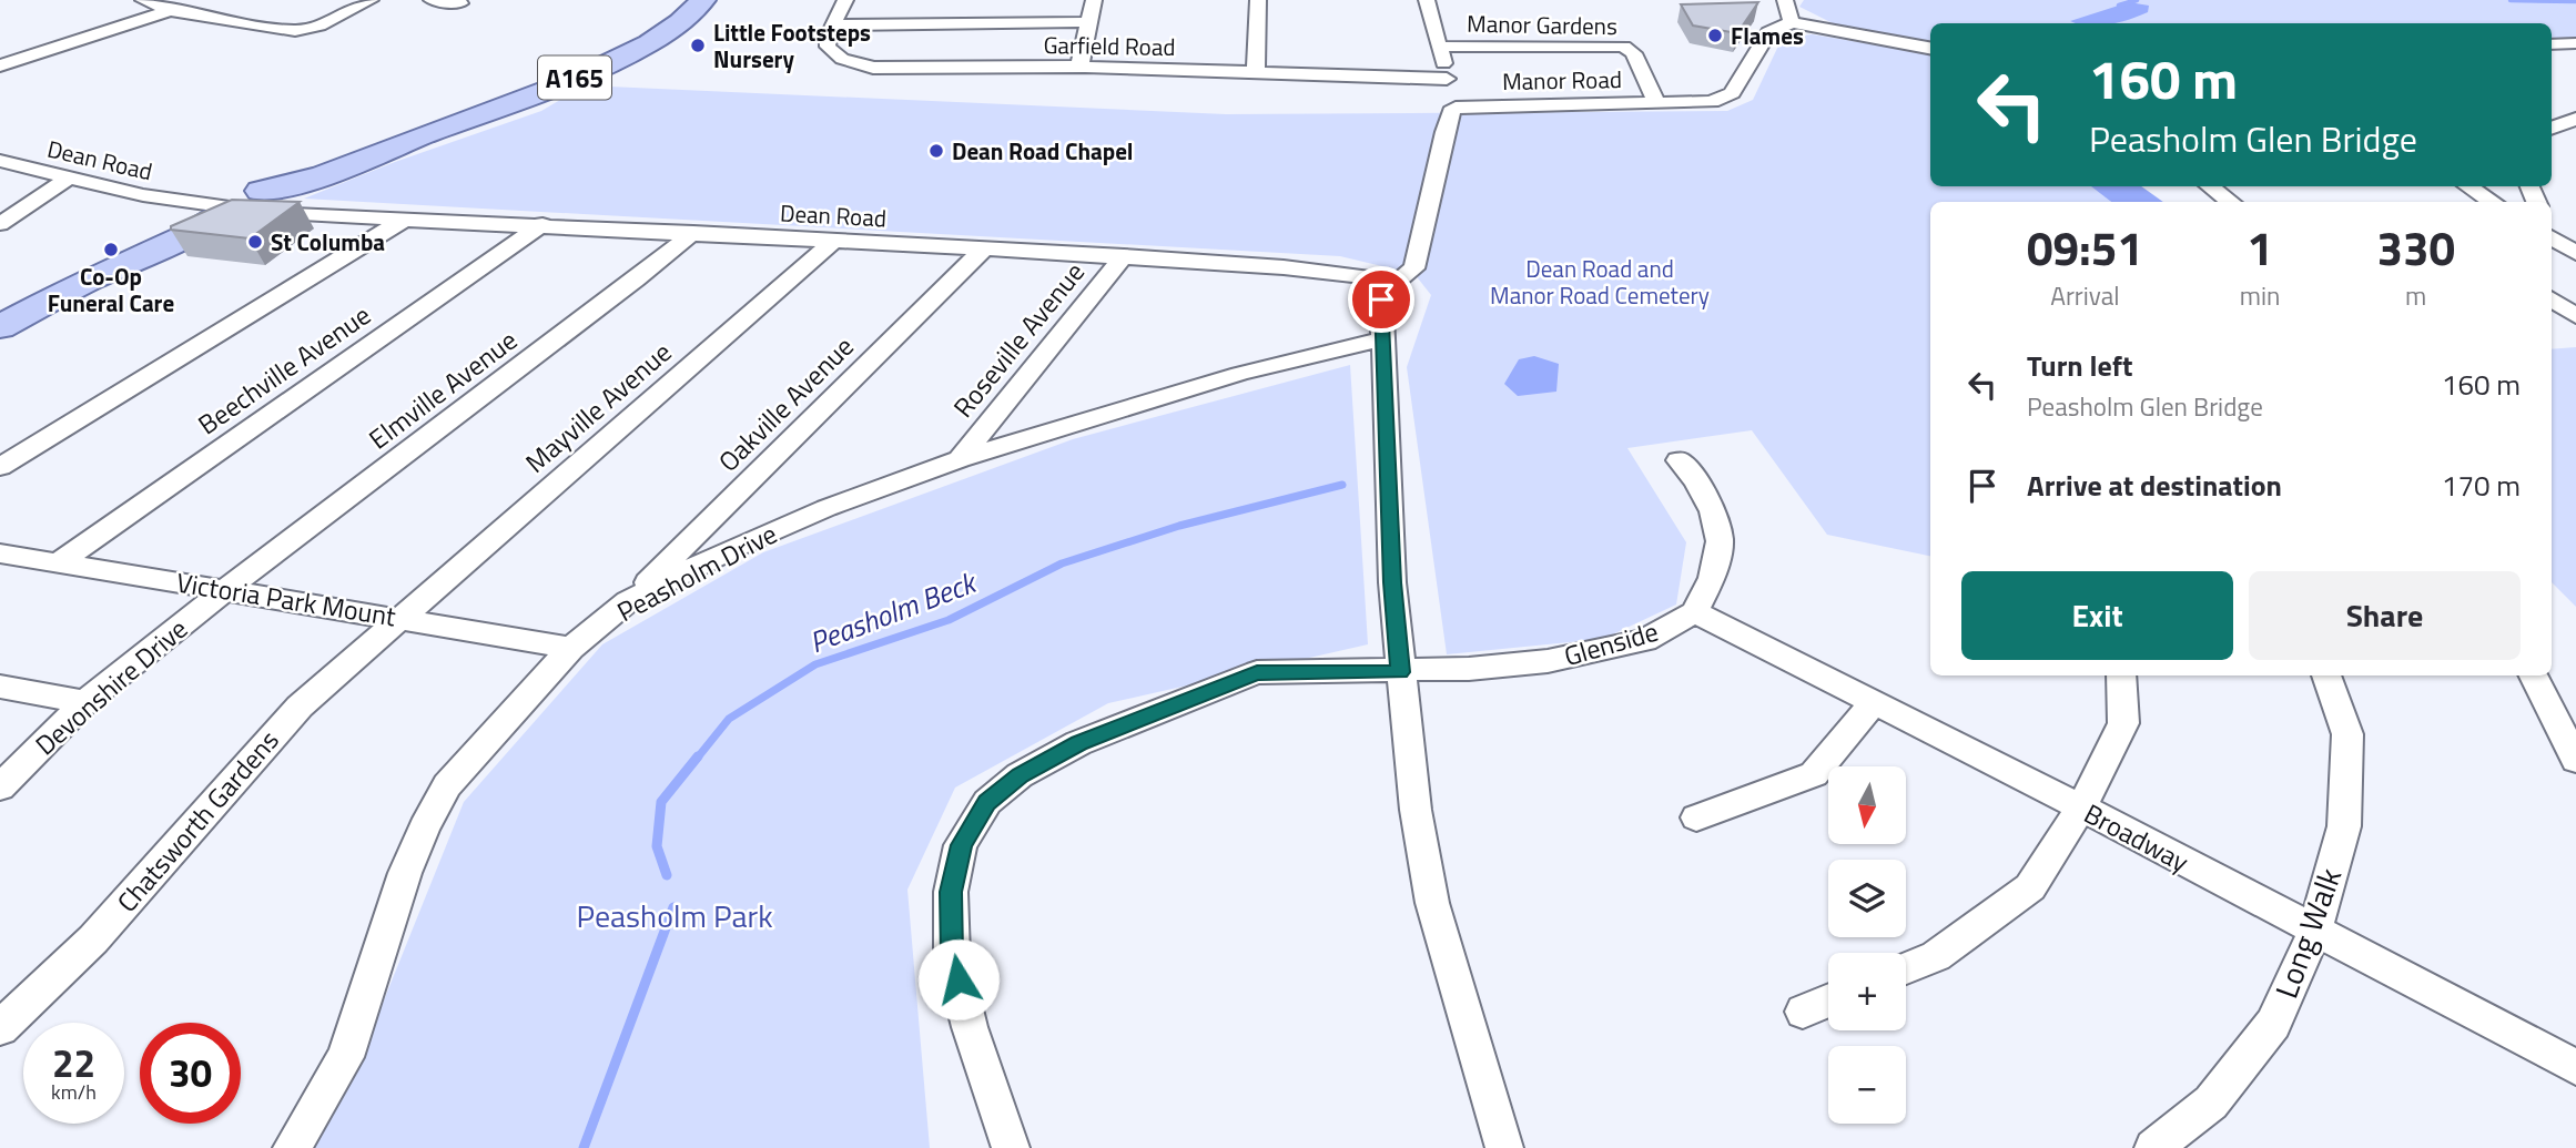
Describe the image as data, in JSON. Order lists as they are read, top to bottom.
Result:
{
  "streets": {
    "main road": ["A165"],
    "street": [
      "Manor Gardens",
      "Garfield Road",
      "Manor Road",
      "Dean Road",
      "Roseville Avenue",
      "Beechville Avenue",
      "Elmville Avenue",
      "Oakville Avenue",
      "Mayville Avenue",
      "Peasholm Drive",
      "Victoria Park Mount",
      "Glenside",
      "Devonshire Drive",
      "Chatsworth Gardens",
      "Broadway",
      "Long Walk"
    ]
  },
  "crossings": [
    ["Manor Gardens", "Manor Road"],
    ["A165", "Dean Road"],
    ["Dean Road", "Roseville Avenue"],
    ["Dean Road", "Beechville Avenue"],
    ["Dean Road", "Elmville Avenue"],
    ["Dean Road", "Oakville Avenue"],
    ["Dean Road", "Mayville Avenue"],
    ["Roseville Avenue", "Peasholm Drive"],
    ["Beechville Avenue", "Victoria Park Mount"],
    ["Elmville Avenue", "Victoria Park Mount"],
    ["Elmville Avenue", "Devonshire Drive"],
    ["Oakville Avenue", "Peasholm Drive"],
    ["Mayville Avenue", "Victoria Park Mount"],
    ["Mayville Avenue", "Chatsworth Gardens"],
    ["Peasholm Drive", "Victoria Park Mount"],
    ["Victoria Park Mount", "Devonshire Drive"],
    ["Victoria Park Mount", "Chatsworth Gardens"],
    ["Glenside", "Broadway"],
    ["Broadway", "Long Walk"]
  ],
  "water": ["Peasholm Beck"],
  "parks": ["Dean Road and Manor Road Cemetery", "Peasholm Park"],
  "places": [
    "Flames",
    "Little Footsteps Nursery",
    "Dean Road Chapel",
    "St Columba",
    "Co-Op Funeral Care"
  ],
  "north": "bottom",
  "page": {
    "turn": ["160 m", "Peasholm Glen Bridge"],
    "eta": [
      "09:51",
      "Arrival",
      "1",
      "min",
      "330",
      "m"
    ],
    "list": [
      {
        "name": "Turn left",
        "note": "Peasholm Glen Bridge",
        "value": "160 m"
      },
      {
        "name": "Arrive at destination",
        "value": "170 m"
      }
    ],
    "buttons": ["Exit", "Share"],
    "map_buttons": ["+", "−"],
    "speed": "22 km/h",
    "limit": "30"
  }
}
